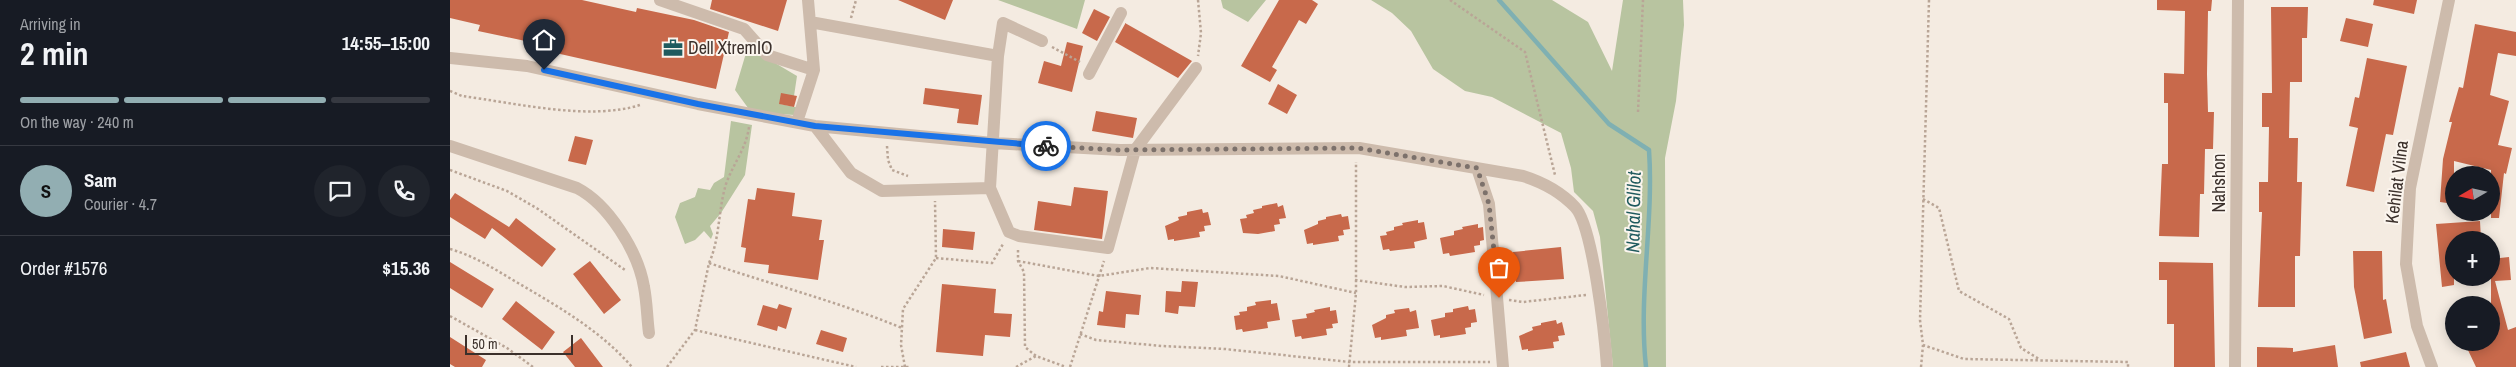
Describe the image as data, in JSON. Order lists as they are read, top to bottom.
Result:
{
  "streets": {
    "street": ["Kehilat Vilna", "Nahshon"]
  },
  "water": ["Nahal Glilot"],
  "places": {
    "office": ["Dell XtremIO"]
  },
  "scale_bar": "50 m",
  "north": "left",
  "page": {
    "heading": ["2 min", "Arriving in", "14:55–15:00"],
    "panel": [
      "Sam",
      "Courier · 4.7",
      "Order #1576",
      "$15.36"
    ],
    "bar": "On the way · 240 m",
    "round": "S",
    "map_buttons": ["+", "−"],
    "scale": "50 m"
  }
}
